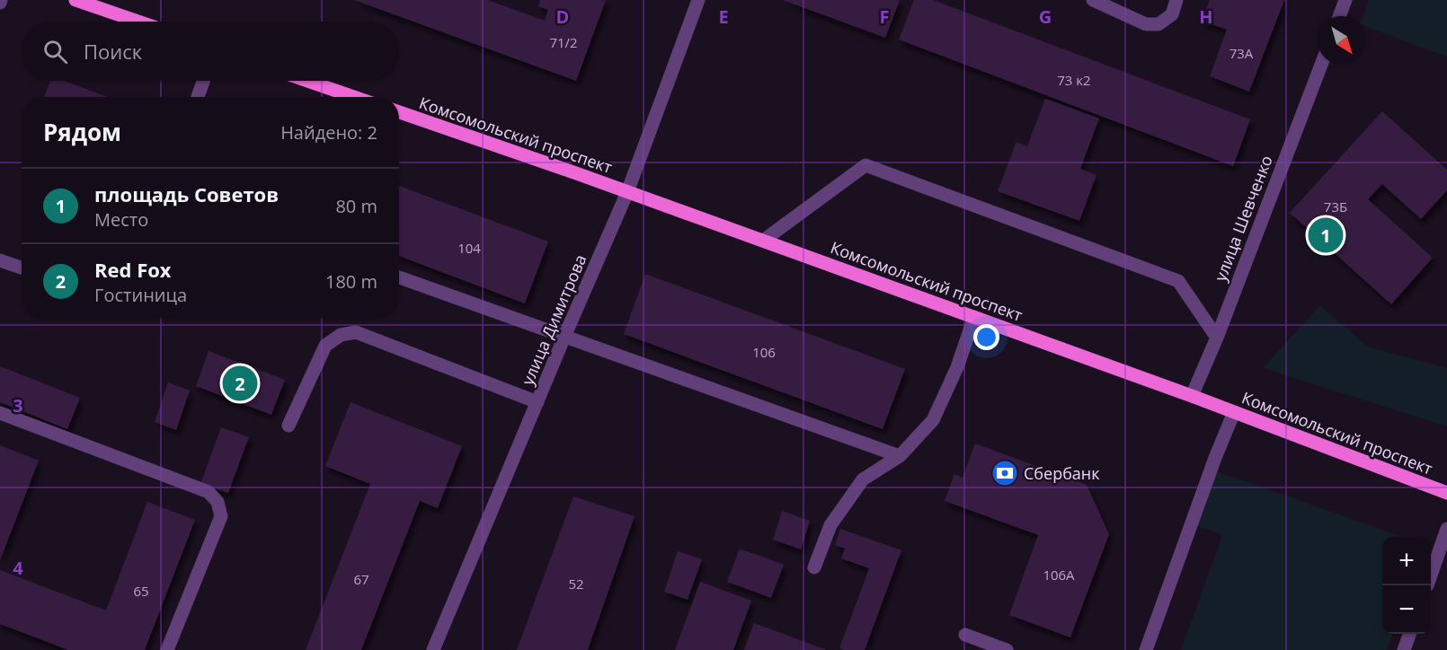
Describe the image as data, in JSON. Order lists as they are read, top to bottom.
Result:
{
  "streets": {
    "main road": ["Комсомольский проспект"],
    "street": ["улица Шевченко", "улица Димитрова"]
  },
  "crossings": [
    ["Комсомольский проспект", "улица Шевченко"],
    ["Комсомольский проспект", "улица Димитрова"]
  ],
  "places": {
    "bank": ["Сбербанк"]
  },
  "house_numbers": [
    "71/2",
    "73А",
    "73 к2",
    "73Б",
    "104",
    "106",
    "106А",
    "67",
    "52",
    "65"
  ],
  "north": "bottom right",
  "page": {
    "search": "Поиск",
    "heading": ["Рядом", "Найдено: 2"],
    "list": [
      {
        "mark": "1",
        "name": "площадь Советов",
        "note": "Место",
        "value": "80 m"
      },
      {
        "mark": "2",
        "name": "Red Fox",
        "note": "Гостиница",
        "value": "180 m"
      }
    ],
    "pins": ["1", "2"],
    "map_buttons": ["+", "−"]
  },
  "grid": {
    "columns": [
      "D",
      "E",
      "F",
      "G",
      "H"
    ],
    "rows": ["3", "4"]
  }
}
